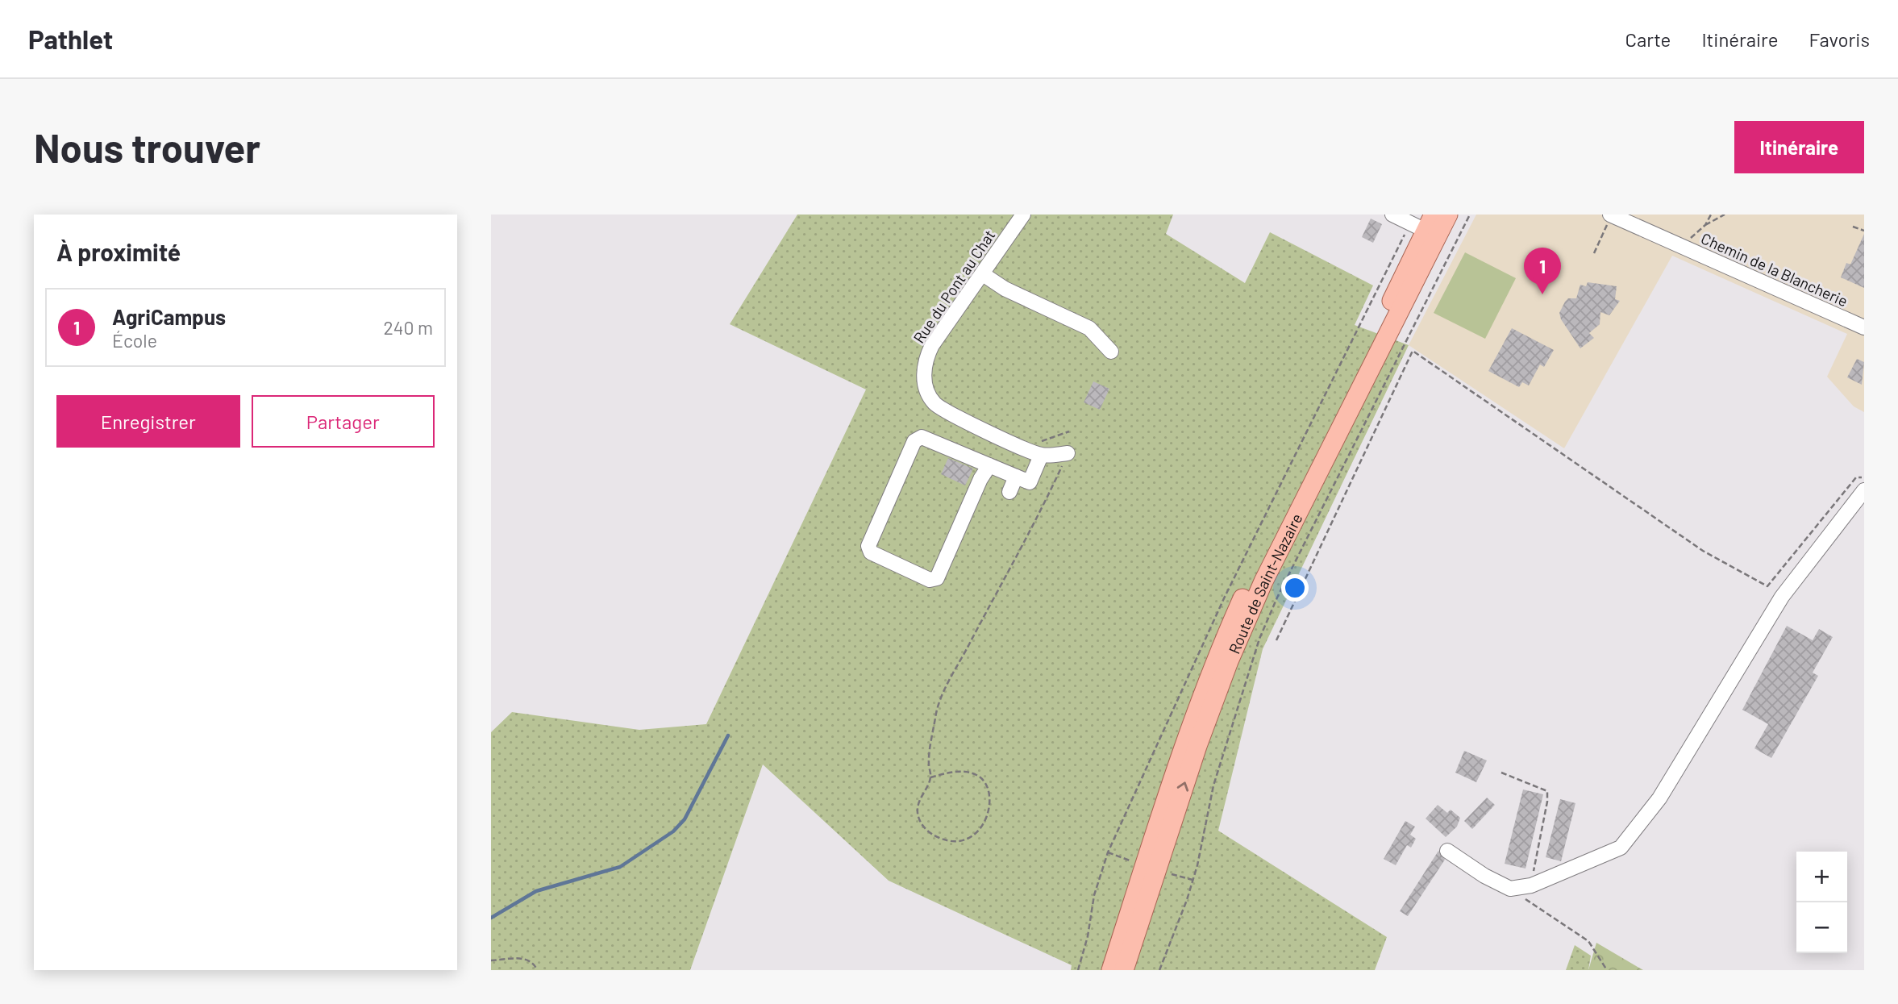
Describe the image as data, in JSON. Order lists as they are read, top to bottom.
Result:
{
  "streets": {
    "main road": ["Route de Saint-Nazaire"],
    "street": ["Chemin de la Blancherie", "Rue du Pont au Chat"]
  },
  "page": {
    "header": "Pathlet",
    "nav": ["Carte", "Itinéraire", "Favoris"],
    "buttons": [
      "Itinéraire",
      ["Enregistrer", "Partager"]
    ],
    "title": "Nous trouver",
    "heading": "À proximité",
    "pins": "1",
    "list": [
      {
        "mark": "1",
        "name": "AgriCampus",
        "note": "École",
        "value": "240 m"
      }
    ],
    "map_buttons": ["+", "−"]
  }
}
